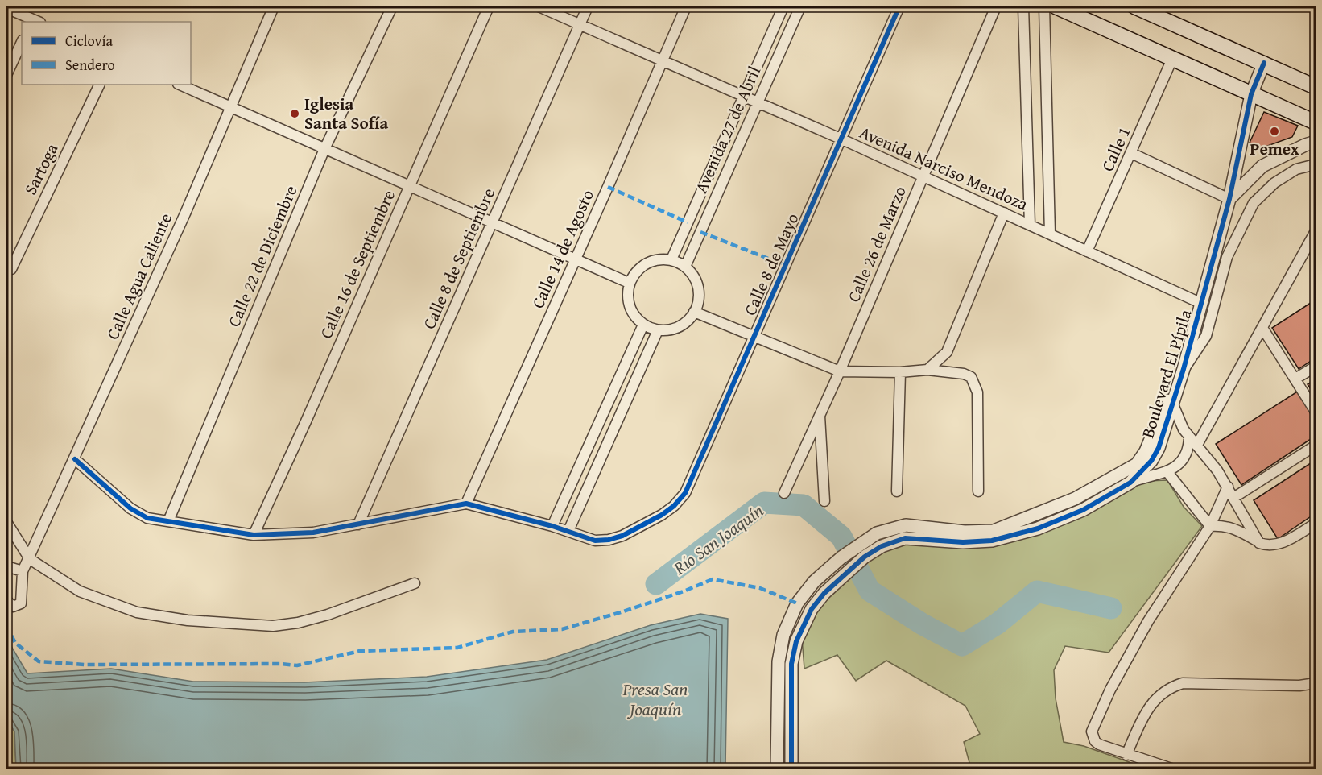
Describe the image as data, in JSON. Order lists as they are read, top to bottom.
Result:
{
  "streets": {
    "street": [
      "Avenida 27 de Abril",
      "Calle 1",
      "Avenida Narciso Mendoza",
      "Sartoga",
      "Calle 26 de Marzo",
      "Calle 14 de Agosto",
      "Calle 22 de Diciembre",
      "Calle 8 de Septiembre",
      "Calle 16 de Septiembre",
      "Calle 8 de Mayo",
      "Calle Agua Caliente",
      "Boulevard El Pípila"
    ]
  },
  "crossings": [
    ["Avenida 27 de Abril", "Avenida Narciso Mendoza"],
    ["Calle 1", "Avenida Narciso Mendoza"],
    ["Avenida Narciso Mendoza", "Calle 26 de Marzo"],
    ["Avenida Narciso Mendoza", "Calle 14 de Agosto"],
    ["Avenida Narciso Mendoza", "Calle 8 de Septiembre"],
    ["Avenida Narciso Mendoza", "Calle 8 de Mayo"],
    ["Avenida Narciso Mendoza", "Boulevard El Pípila"],
    ["Calle 14 de Agosto", "Calle 8 de Mayo"]
  ],
  "water": ["Río San Joaquín", "Presa San Joaquín"],
  "places": ["Iglesia Santa Sofía", "Pemex"],
  "legend": ["Ciclovía", "Sendero"]
}
